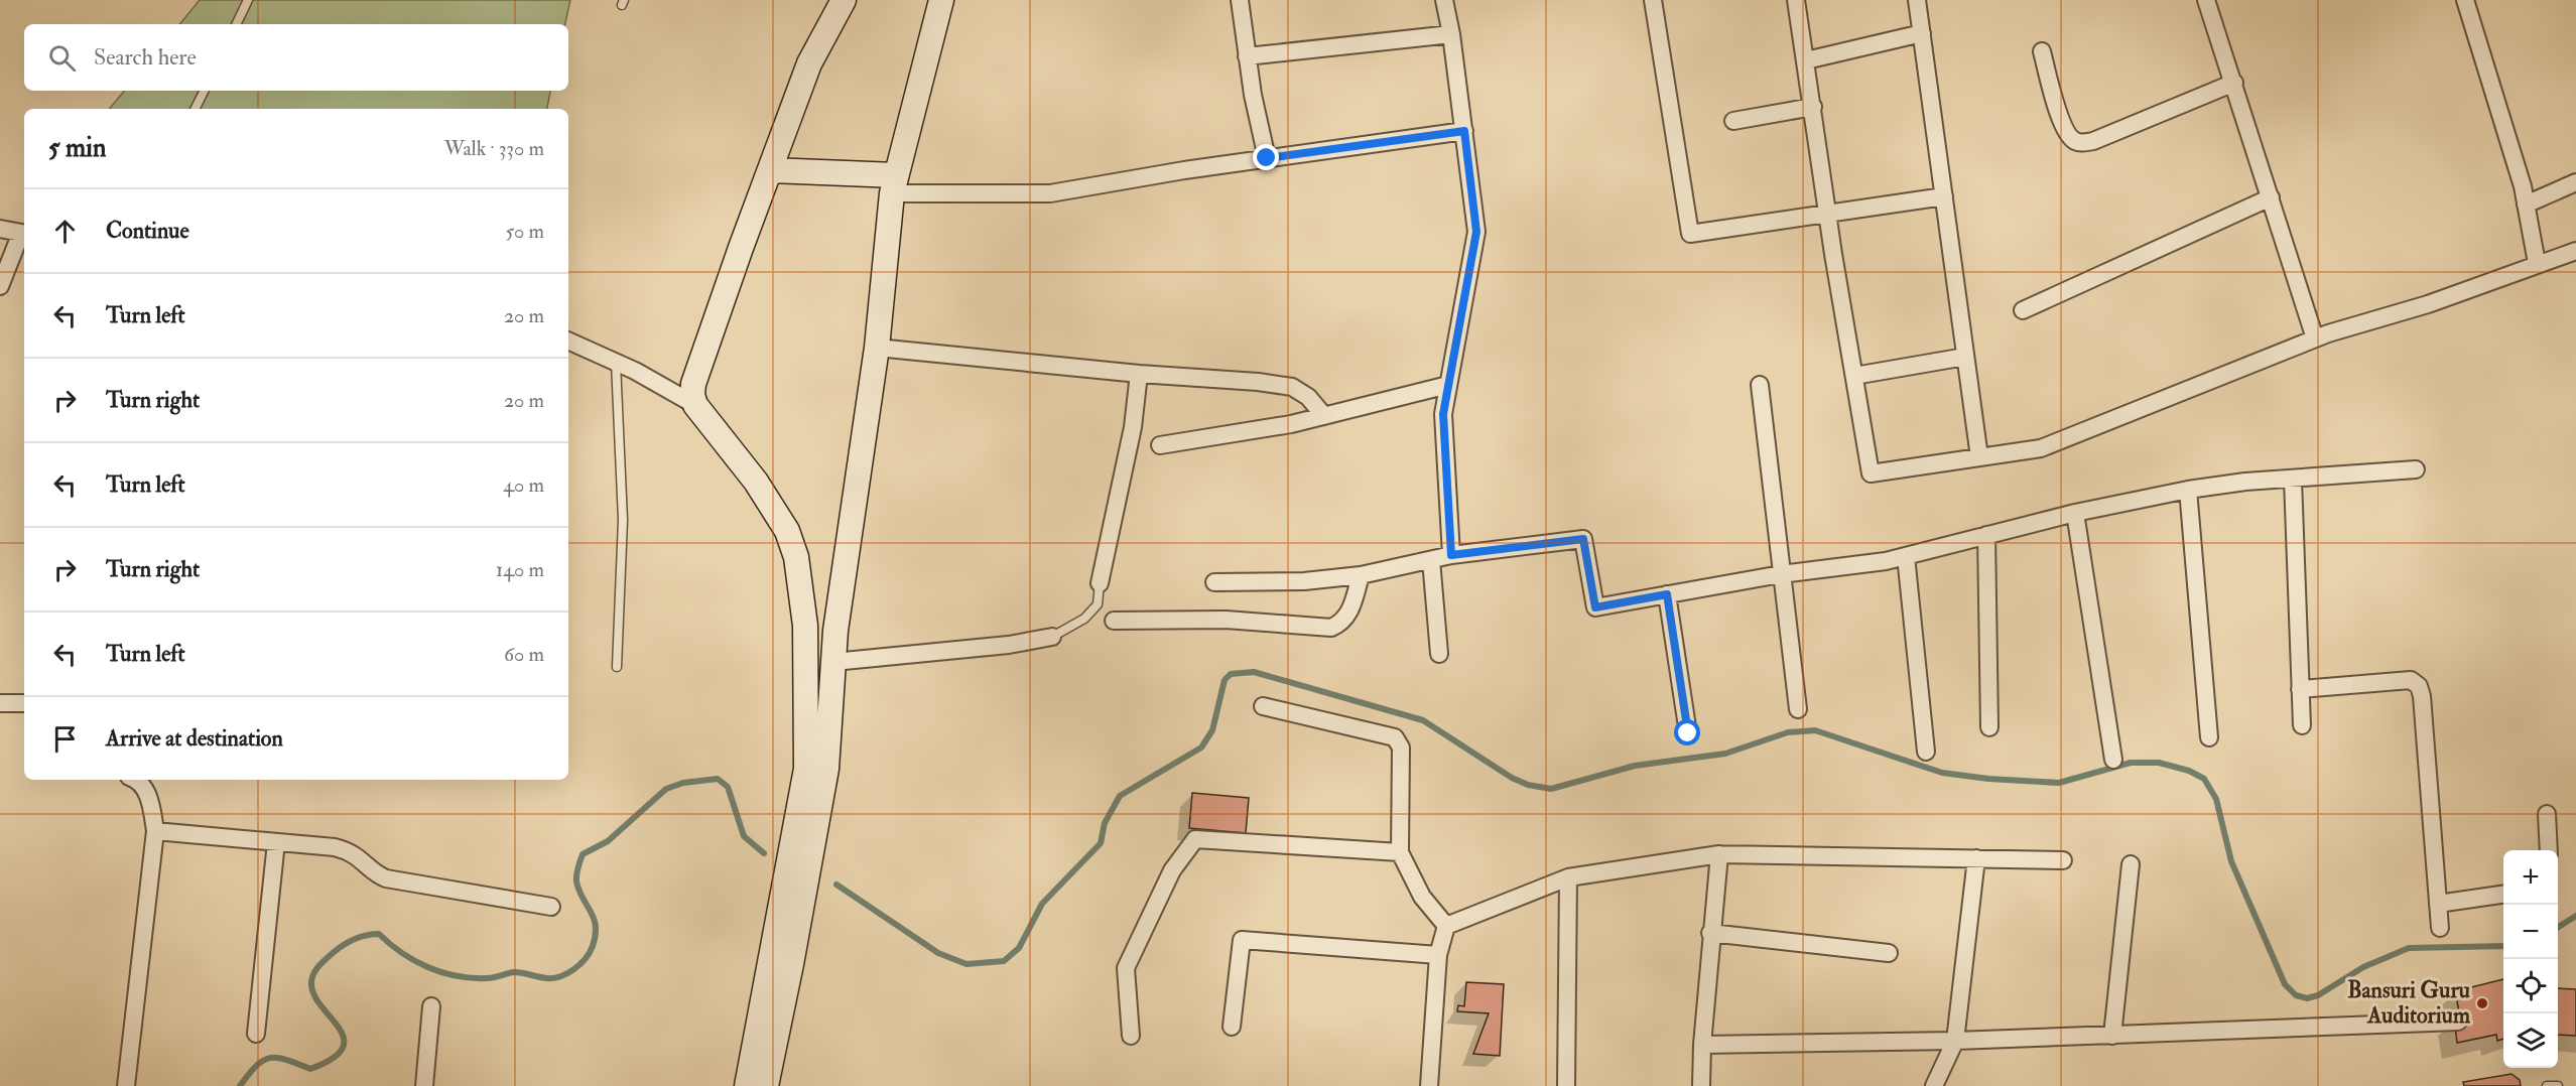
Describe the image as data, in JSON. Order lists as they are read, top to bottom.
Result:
{
  "places": ["Bansuri Guru Auditorium"],
  "page": {
    "search": "Search here",
    "heading": ["5 min", "Walk · 330 m"],
    "list": [
      ["Continue", "50 m"],
      ["Turn left", "20 m"],
      ["Turn right", "20 m"],
      ["Turn left", "40 m"],
      ["Turn right", "140 m"],
      ["Turn left", "60 m"],
      "Arrive at destination"
    ],
    "map_buttons": ["+", "−"]
  }
}
